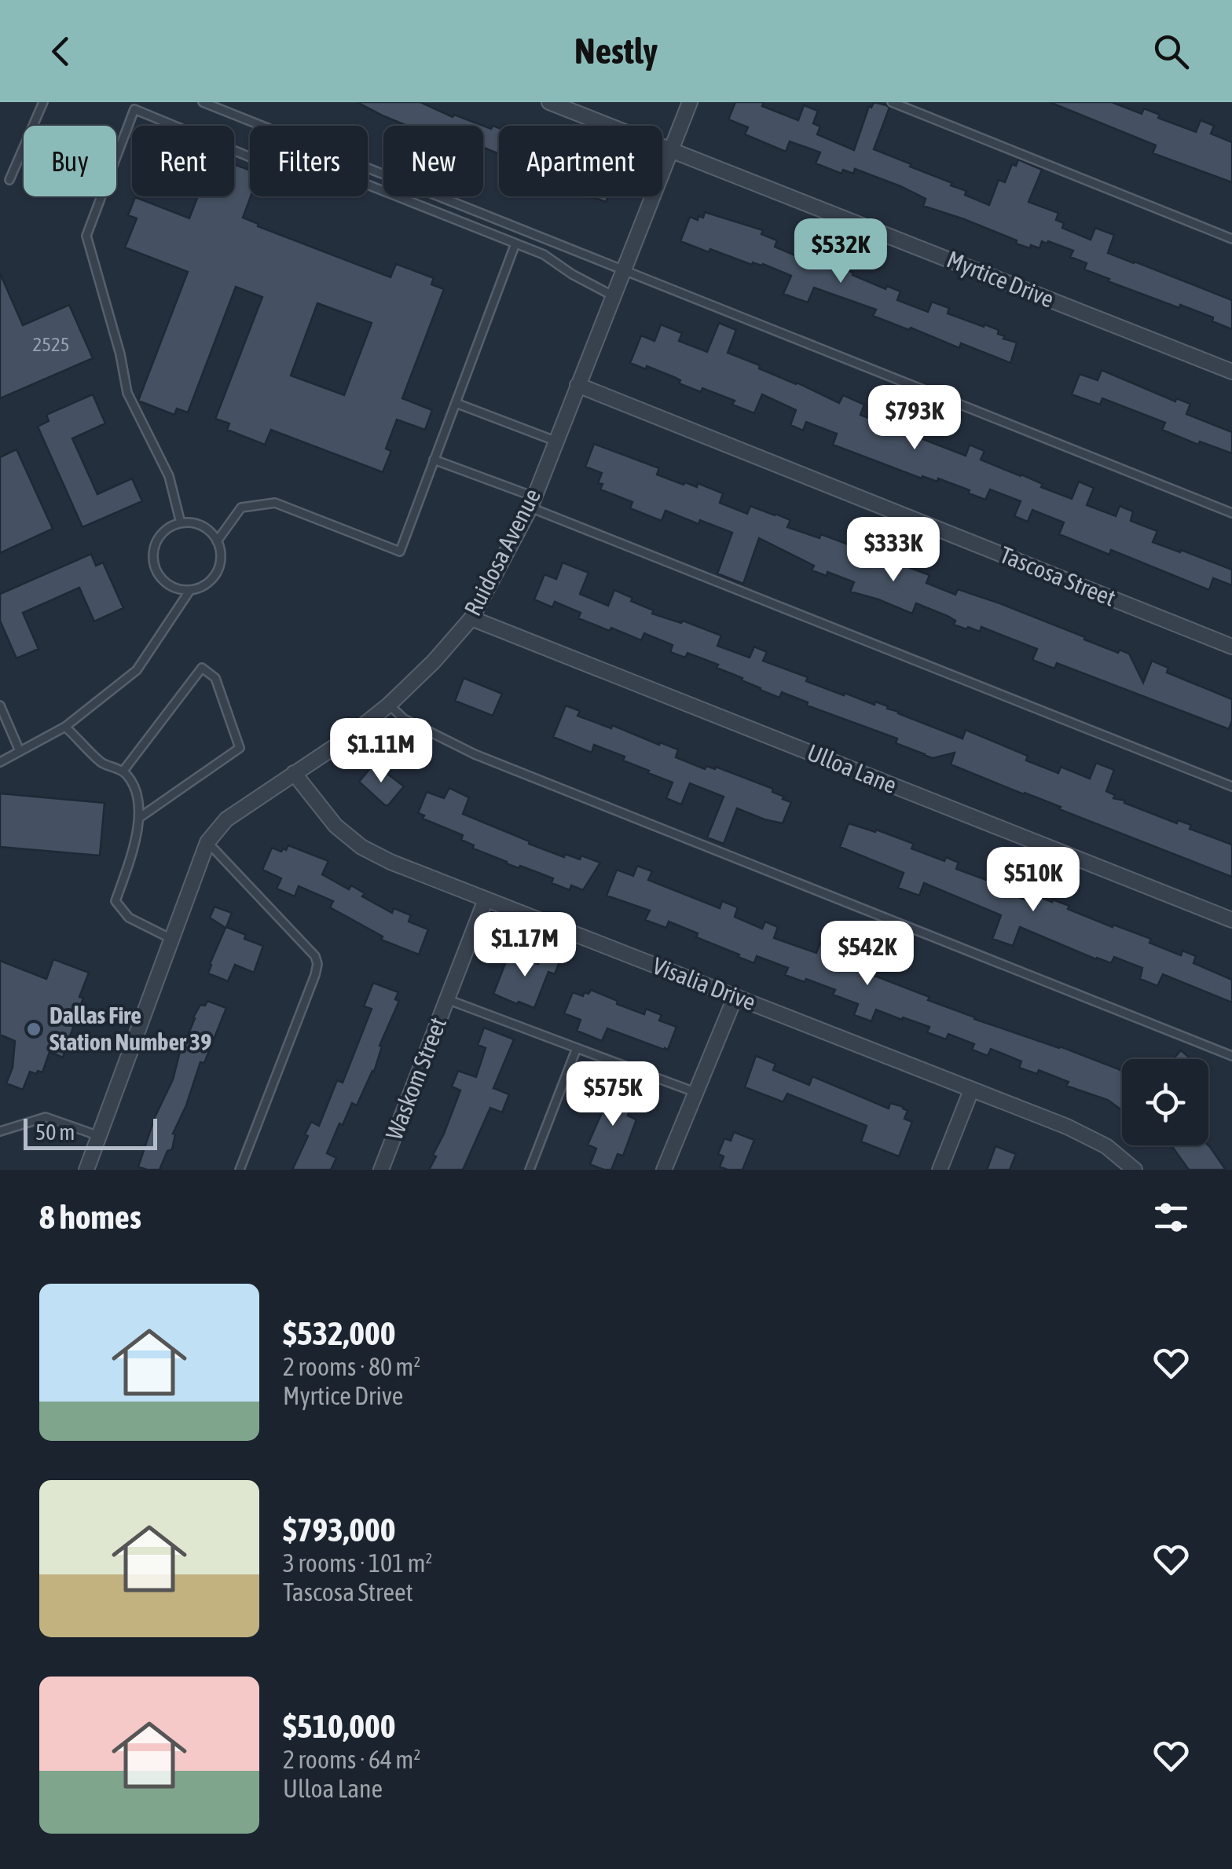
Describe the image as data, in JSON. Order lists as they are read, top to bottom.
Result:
{
  "streets": {
    "street": [
      "Myrtice Drive",
      "Ruidosa Avenue",
      "Tascosa Street",
      "Ulloa Lane",
      "Visalia Drive",
      "Waskom Street"
    ]
  },
  "crossings": [
    ["Myrtice Drive", "Ruidosa Avenue"],
    ["Ruidosa Avenue", "Tascosa Street"],
    ["Ruidosa Avenue", "Ulloa Lane"],
    ["Ruidosa Avenue", "Visalia Drive"],
    ["Visalia Drive", "Waskom Street"]
  ],
  "places": ["Dallas Fire Station Number 39"],
  "house_numbers": ["2525"],
  "scale_bar": "50 m",
  "page": {
    "header": "Nestly",
    "chip": [
      "Buy",
      "Rent",
      "Filters",
      "New",
      "Apartment"
    ],
    "price": [
      "$532K",
      "$793K",
      "$333K",
      "$1.11M",
      "$510K",
      "$1.17M",
      "$542K",
      "$575K"
    ],
    "scale": "50 m",
    "heading": "8 homes",
    "list": [
      {
        "name": "$532,000",
        "note": "2 rooms · 80 m² · Myrtice Drive"
      },
      {
        "name": "$793,000",
        "note": "3 rooms · 101 m² · Tascosa Street"
      },
      {
        "name": "$510,000",
        "note": "2 rooms · 64 m² · Ulloa Lane"
      }
    ]
  }
}
